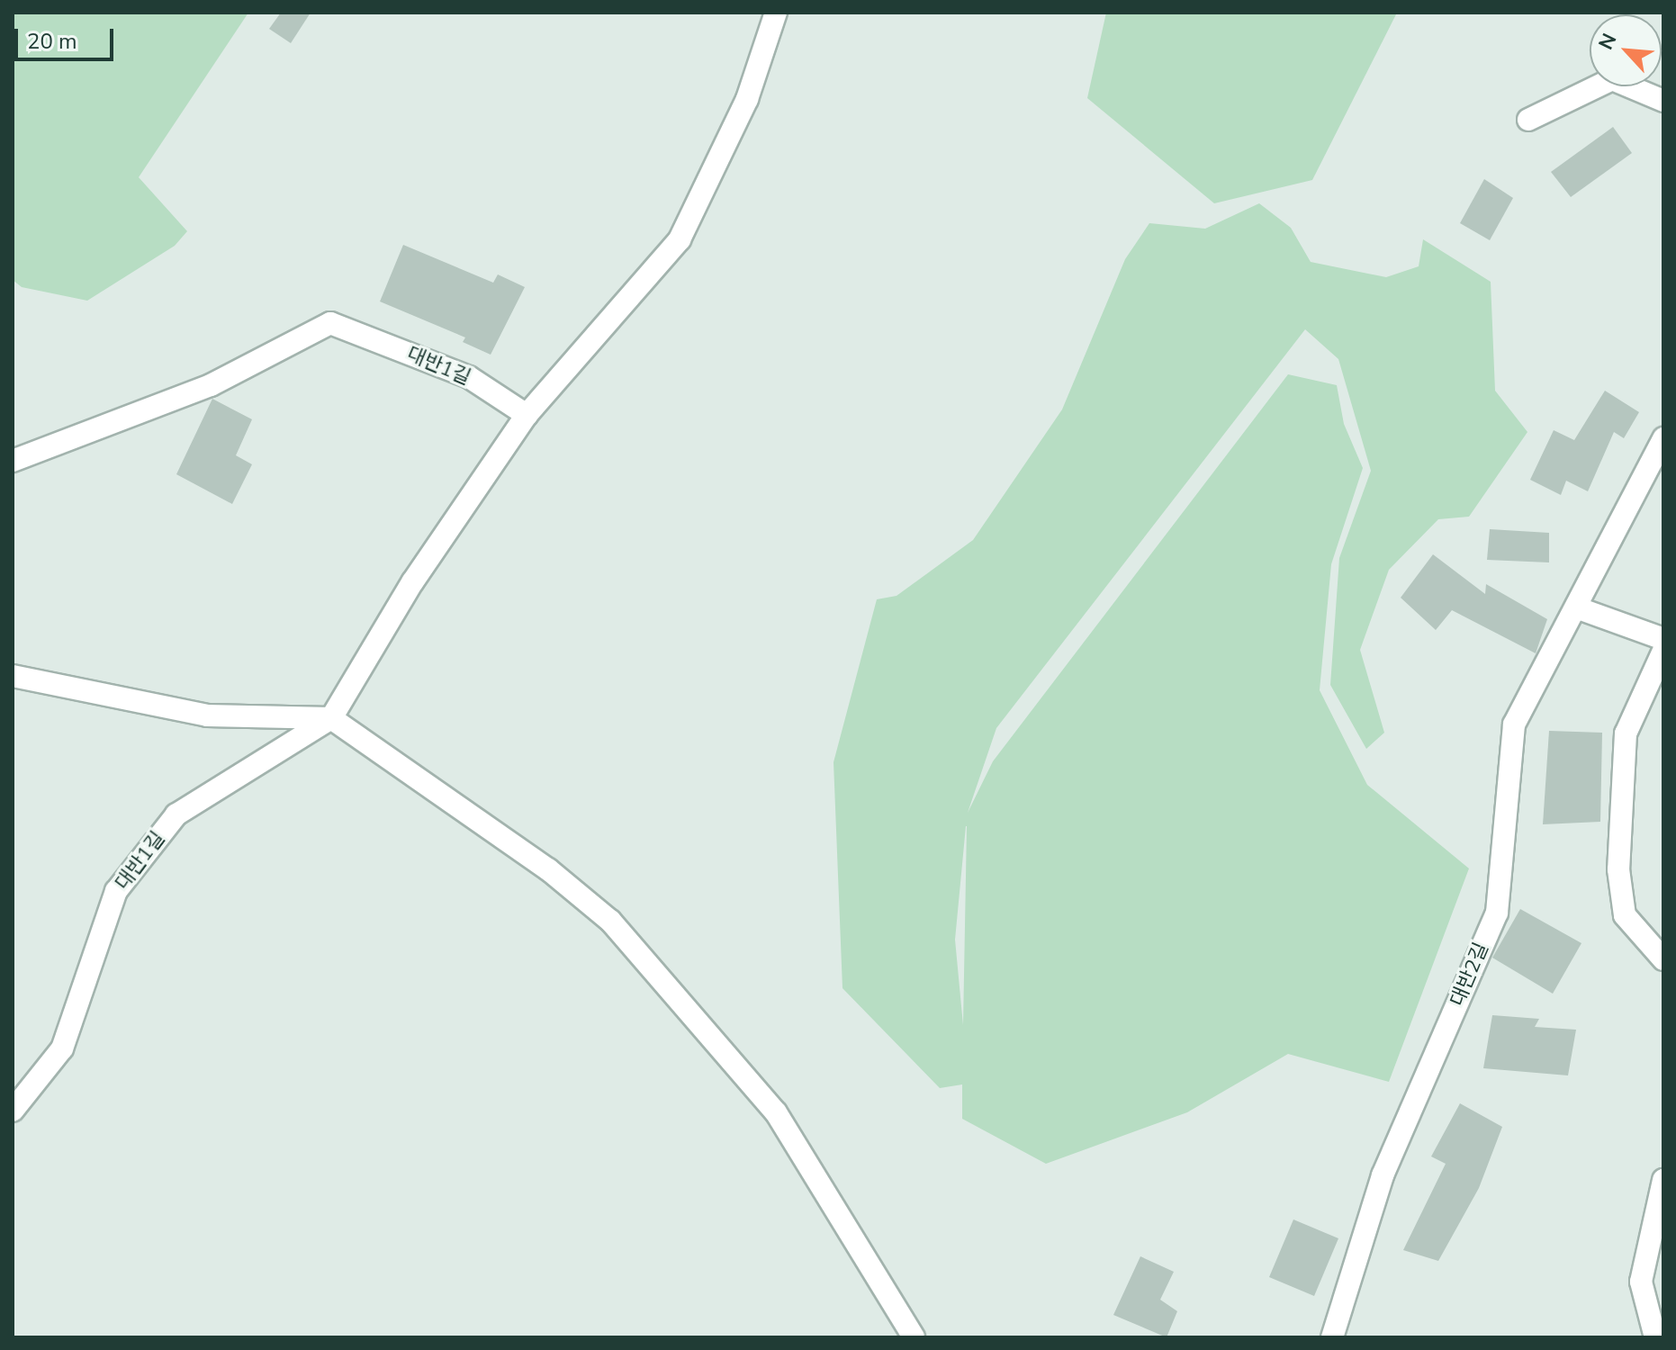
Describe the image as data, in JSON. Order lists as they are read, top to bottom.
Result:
{
  "streets": {
    "lane": ["대반1길", "대반2길"]
  },
  "scale_bar": "20 m",
  "north": "top left"
}
